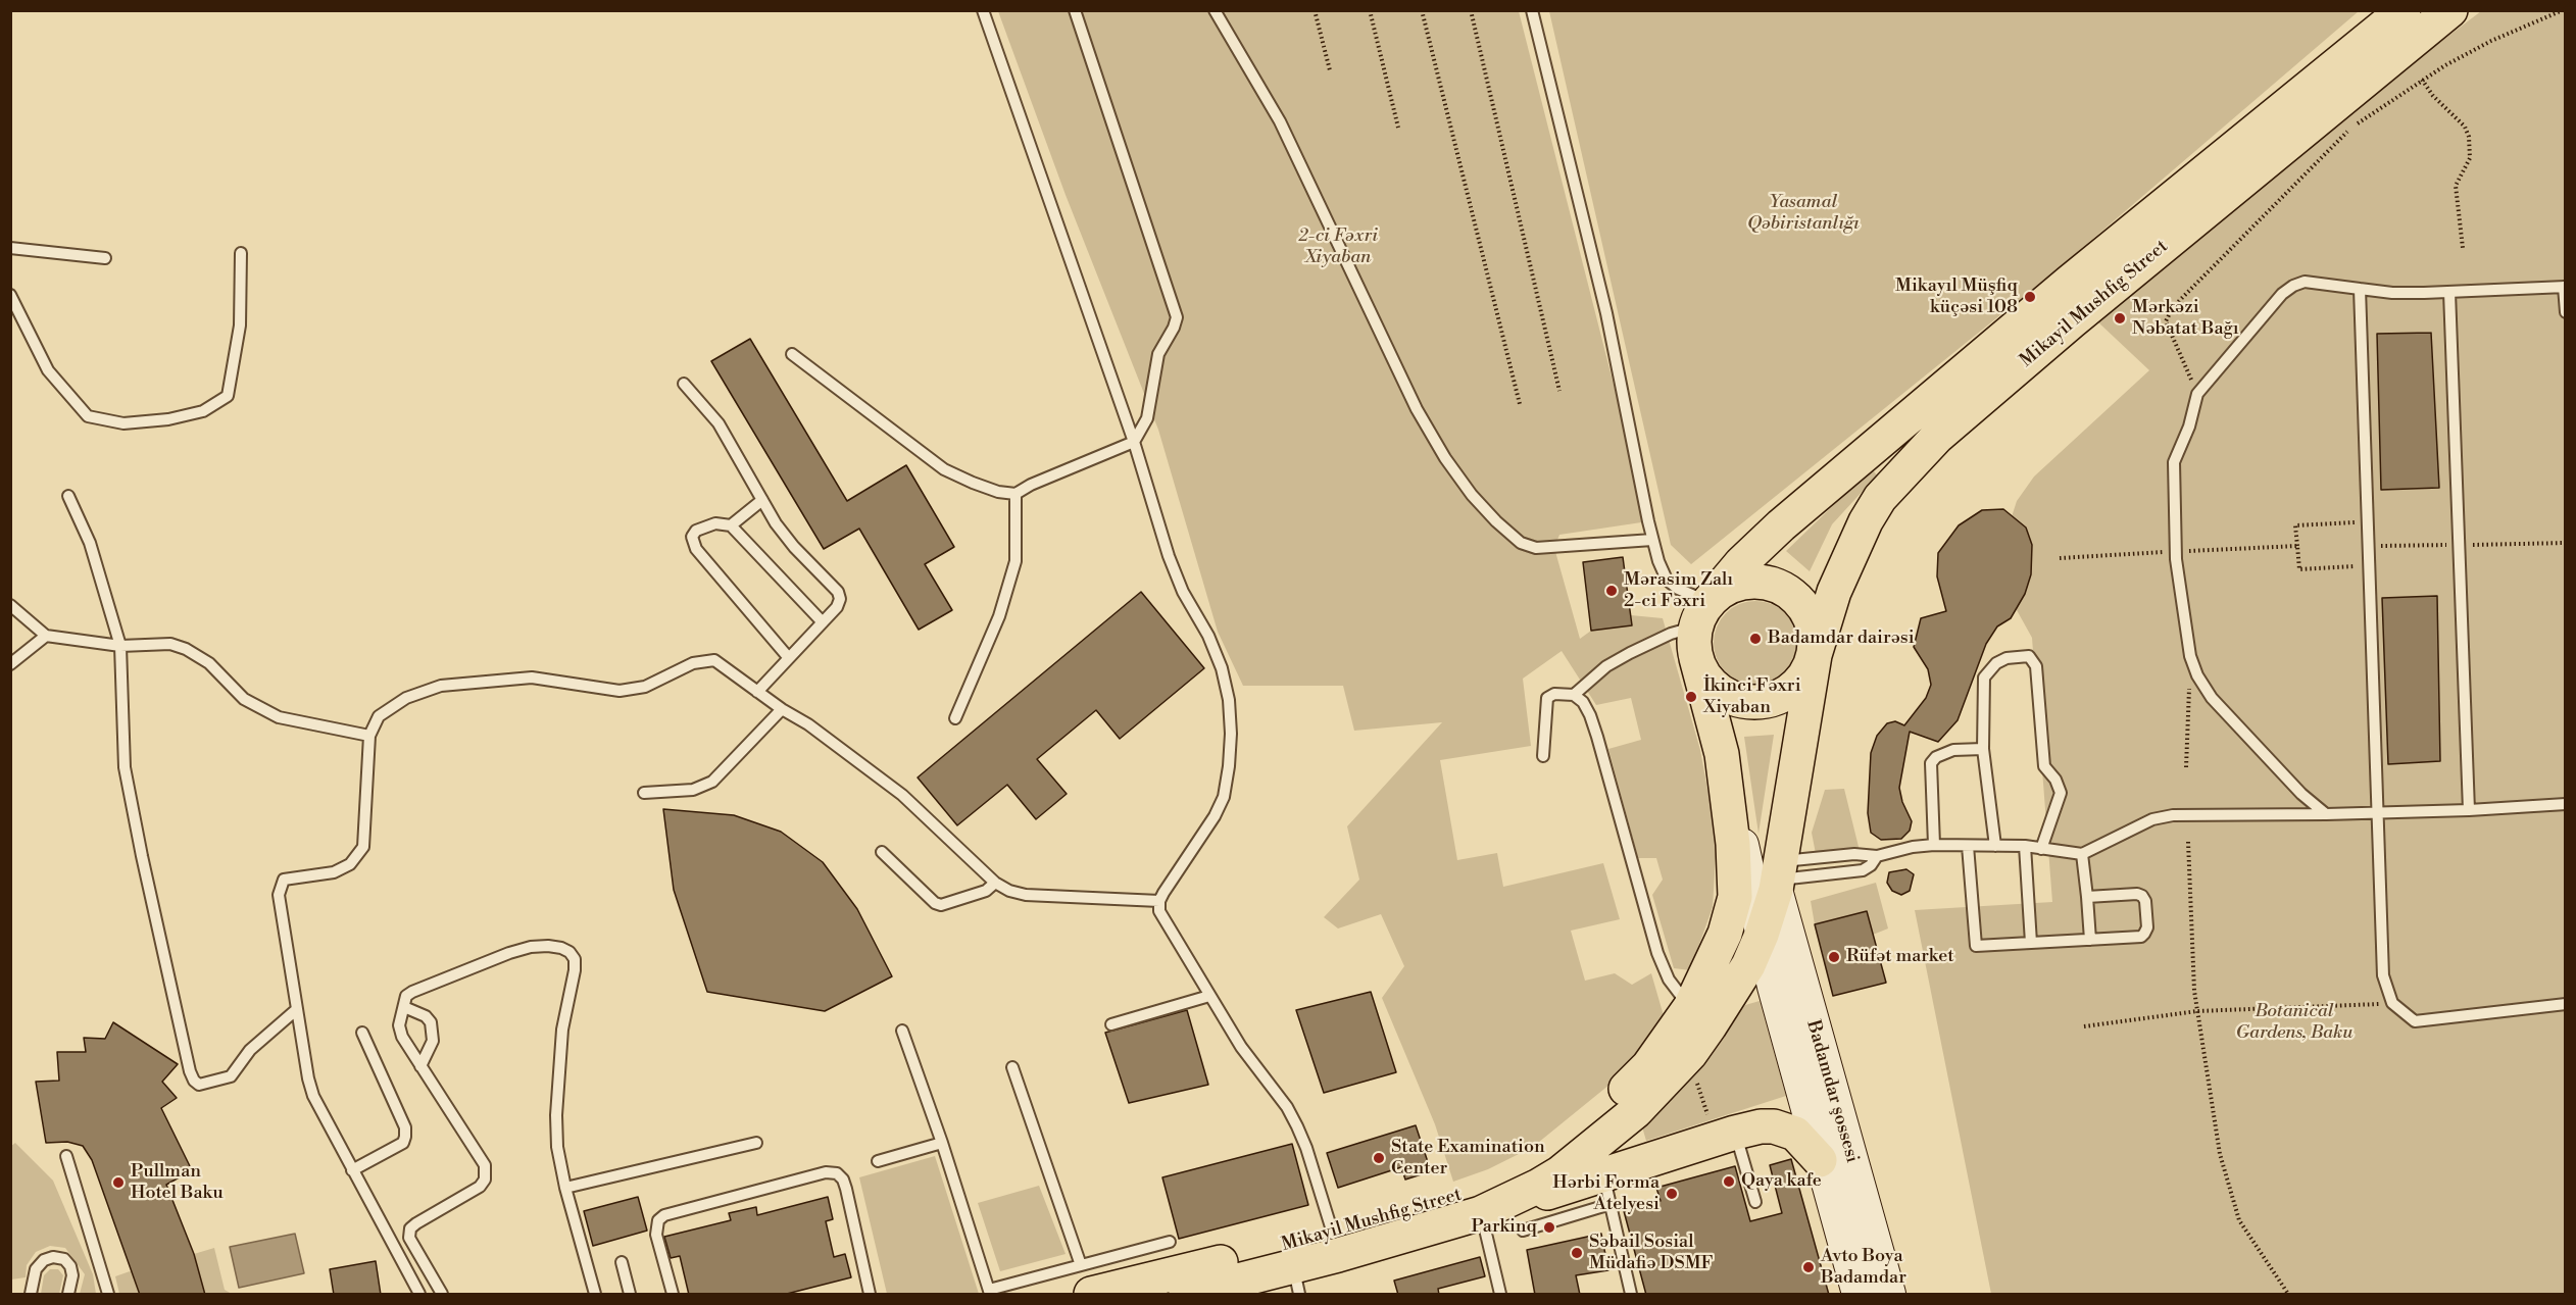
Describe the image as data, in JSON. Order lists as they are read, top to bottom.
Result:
{
  "streets": {
    "main road": ["Mikayil Mushfig Street", "Badamdar şossesi"]
  },
  "crossings": [
    ["Mikayil Mushfig Street", "Badamdar şossesi"]
  ],
  "parks": ["Yasamal Qəbiristanlığı", "2-ci Fəxri Xiyaban", "Botanical Gardens, Baku"],
  "places": [
    "Mikayıl Müşfiq küçəsi 108",
    "Mərkəzi Nəbatat Bağı",
    "Mərasim Zalı 2-ci Fəxri",
    "Badamdar dairəsi",
    "İkinci Fəxri Xiyaban",
    "Rüfət market",
    "State Examination Center",
    "Qaya kafe",
    "Pullman Hotel Baku",
    "Hərbi Forma Atelyesi",
    "Parkinq",
    "Səbail Sosial Müdafiə DSMF",
    "Avto Boya Badamdar"
  ]
}
